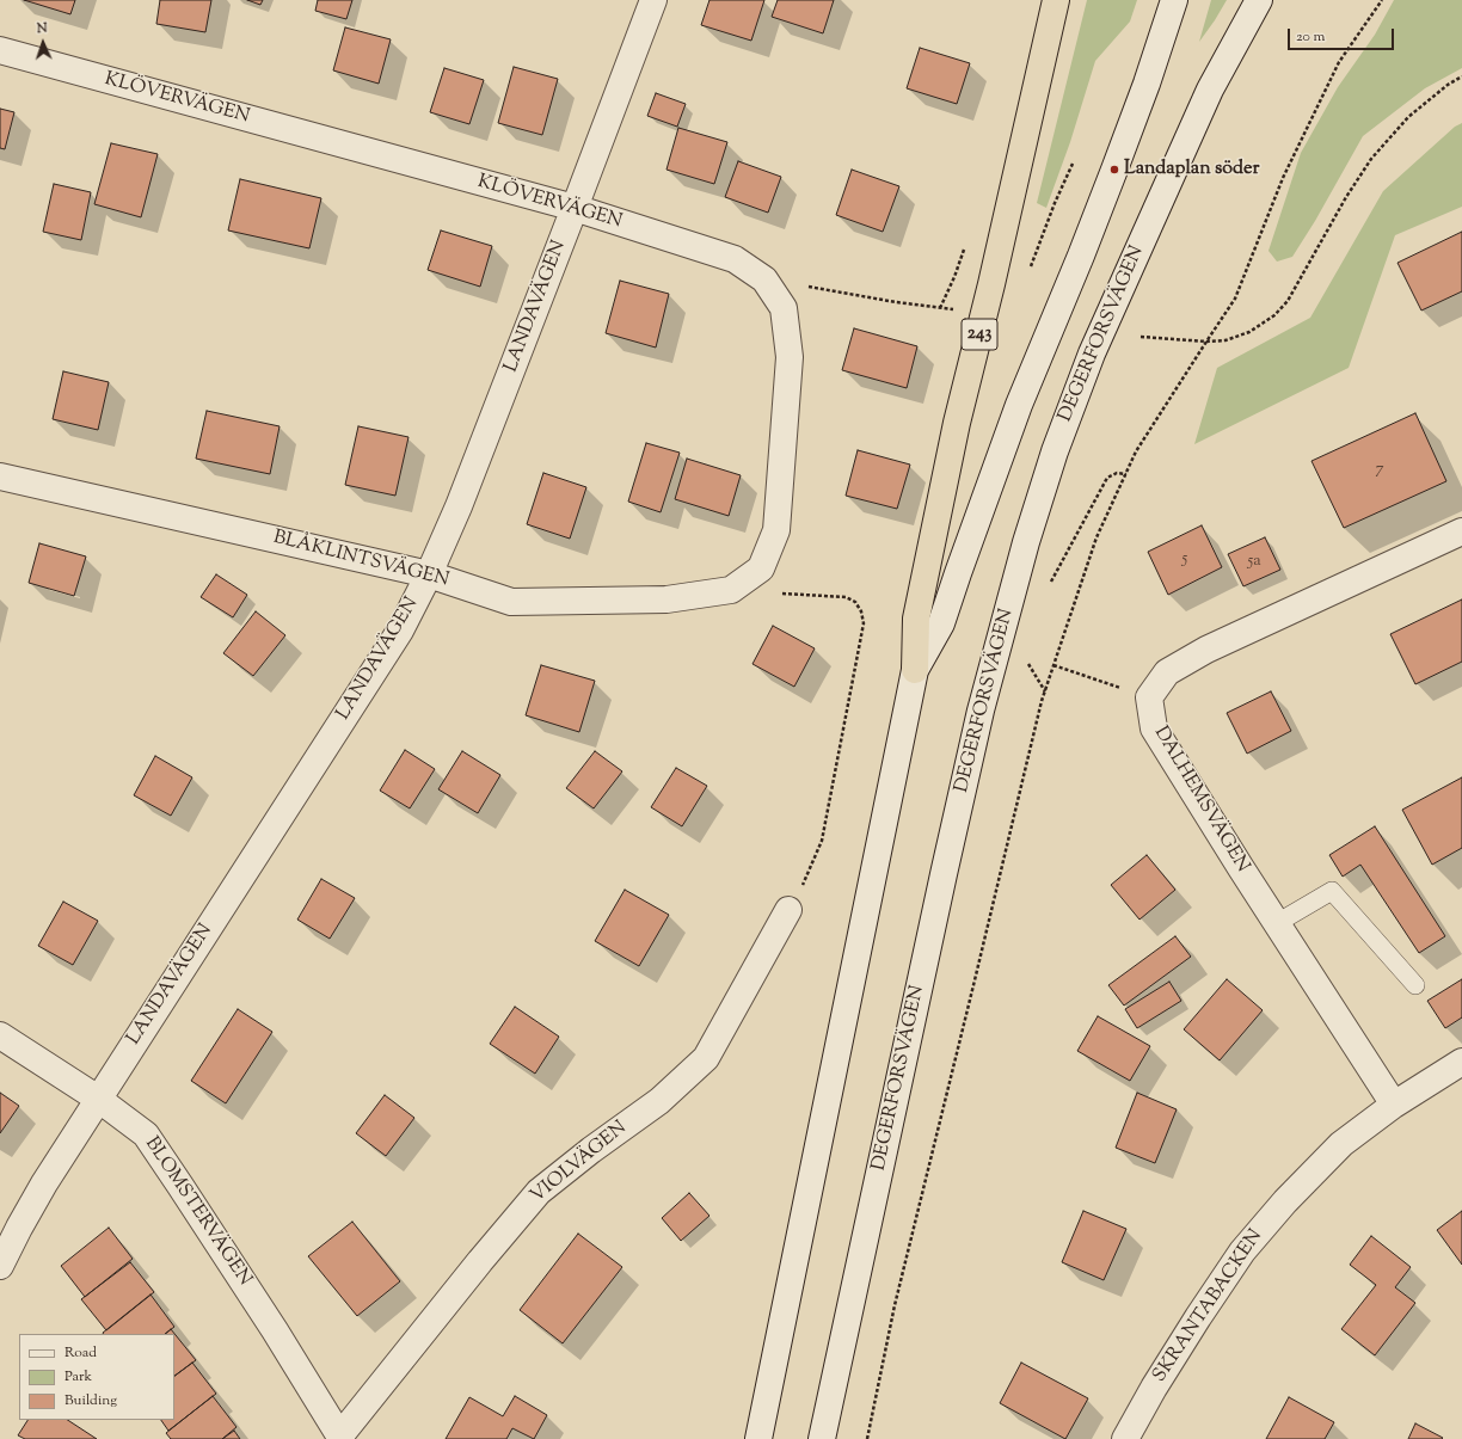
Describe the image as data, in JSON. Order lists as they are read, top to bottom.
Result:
{
  "streets": {
    "highway": ["243"],
    "street": [
      "KLÖVERVÄGEN",
      "LANDAVÄGEN",
      "DEGERFORSVÄGEN",
      "BLÅKLINTSVÄGEN",
      "DALHEMSVÄGEN",
      "VIOLVÄGEN",
      "BLOMSTERVÄGEN",
      "SKRANTABACKEN"
    ]
  },
  "crossings": [
    ["KLÖVERVÄGEN", "LANDAVÄGEN"],
    ["KLÖVERVÄGEN", "BLÅKLINTSVÄGEN"],
    ["LANDAVÄGEN", "BLÅKLINTSVÄGEN"],
    ["LANDAVÄGEN", "BLOMSTERVÄGEN"],
    ["DALHEMSVÄGEN", "SKRANTABACKEN"],
    ["VIOLVÄGEN", "BLOMSTERVÄGEN"]
  ],
  "places": ["Landaplan söder"],
  "house_numbers": ["7", "5", "5a"],
  "legend": ["Road", "Park", "Building"],
  "scale_bar": "20 m",
  "north": "top"
}
